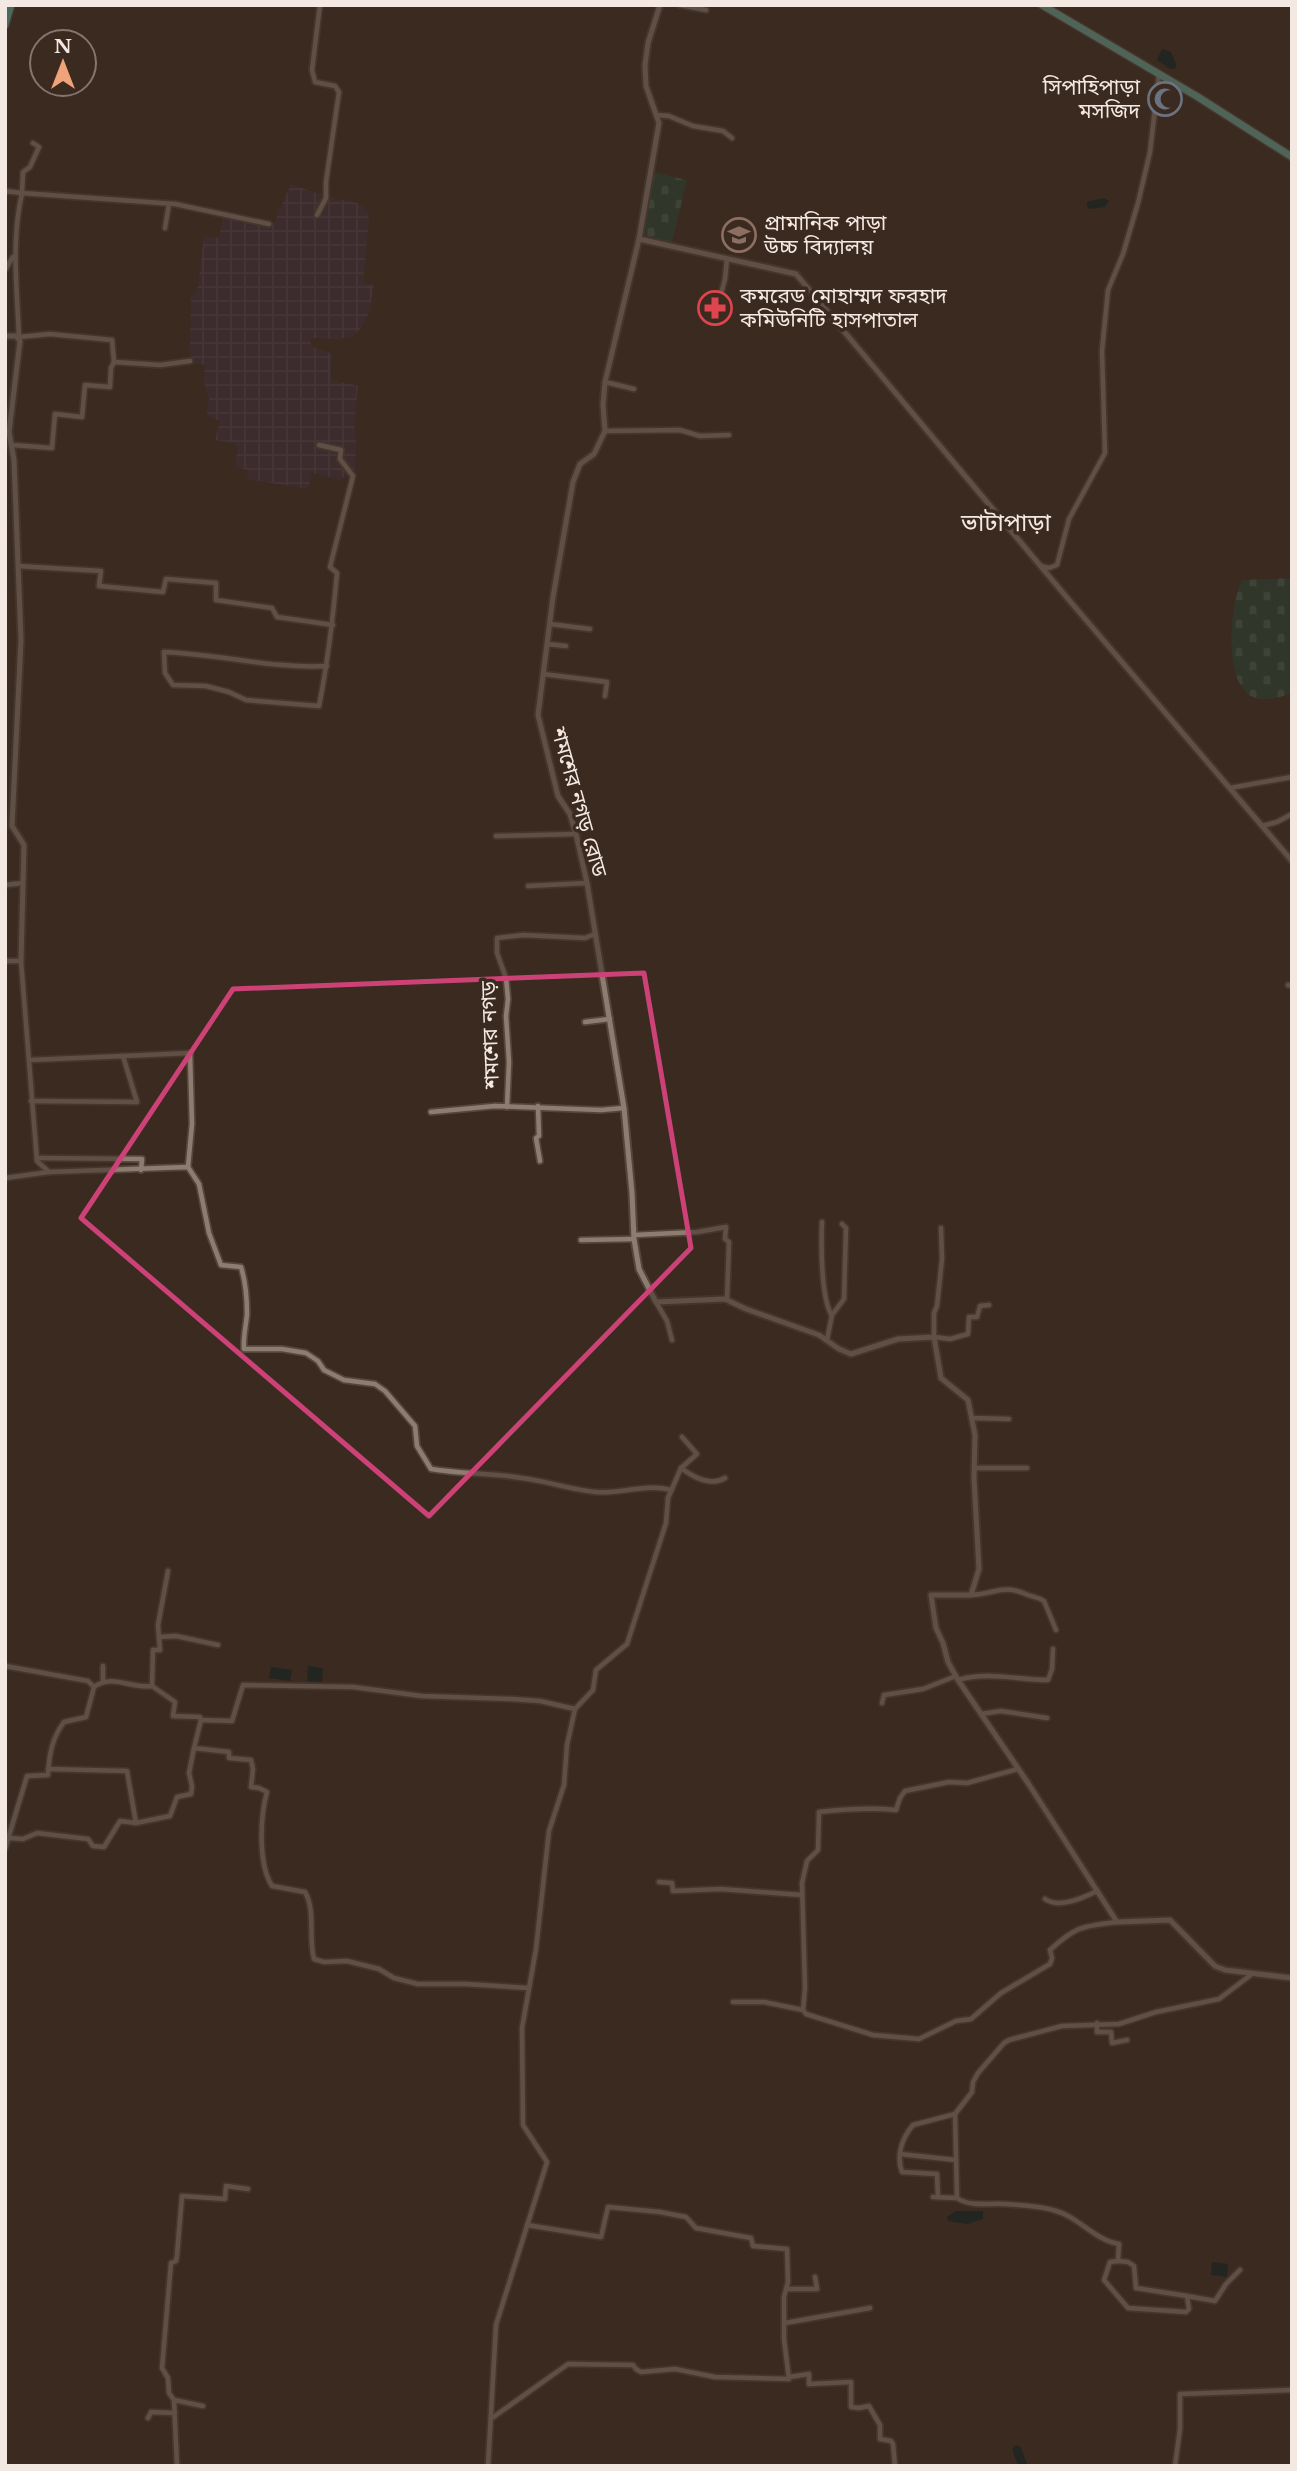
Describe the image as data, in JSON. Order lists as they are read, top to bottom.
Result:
{
  "streets": {
    "street": ["শমশের নগড় রোড", "শমশের নগড়"]
  },
  "crossings": [
    ["শমশের নগড় রোড", "শমশের নগড়"]
  ],
  "districts": ["ভাটাপাড়া"],
  "places": {
    "mosque": ["সিপাহিপাড়া মসজিদ"],
    "school or university": ["প্রামানিক পাড়া উচ্চ বিদ্যালয়"],
    "pharmacy": ["কমরেড মোহাম্মদ ফরহাদ কমিউনিটি হাসপাতাল"]
  },
  "north": "top"
}
